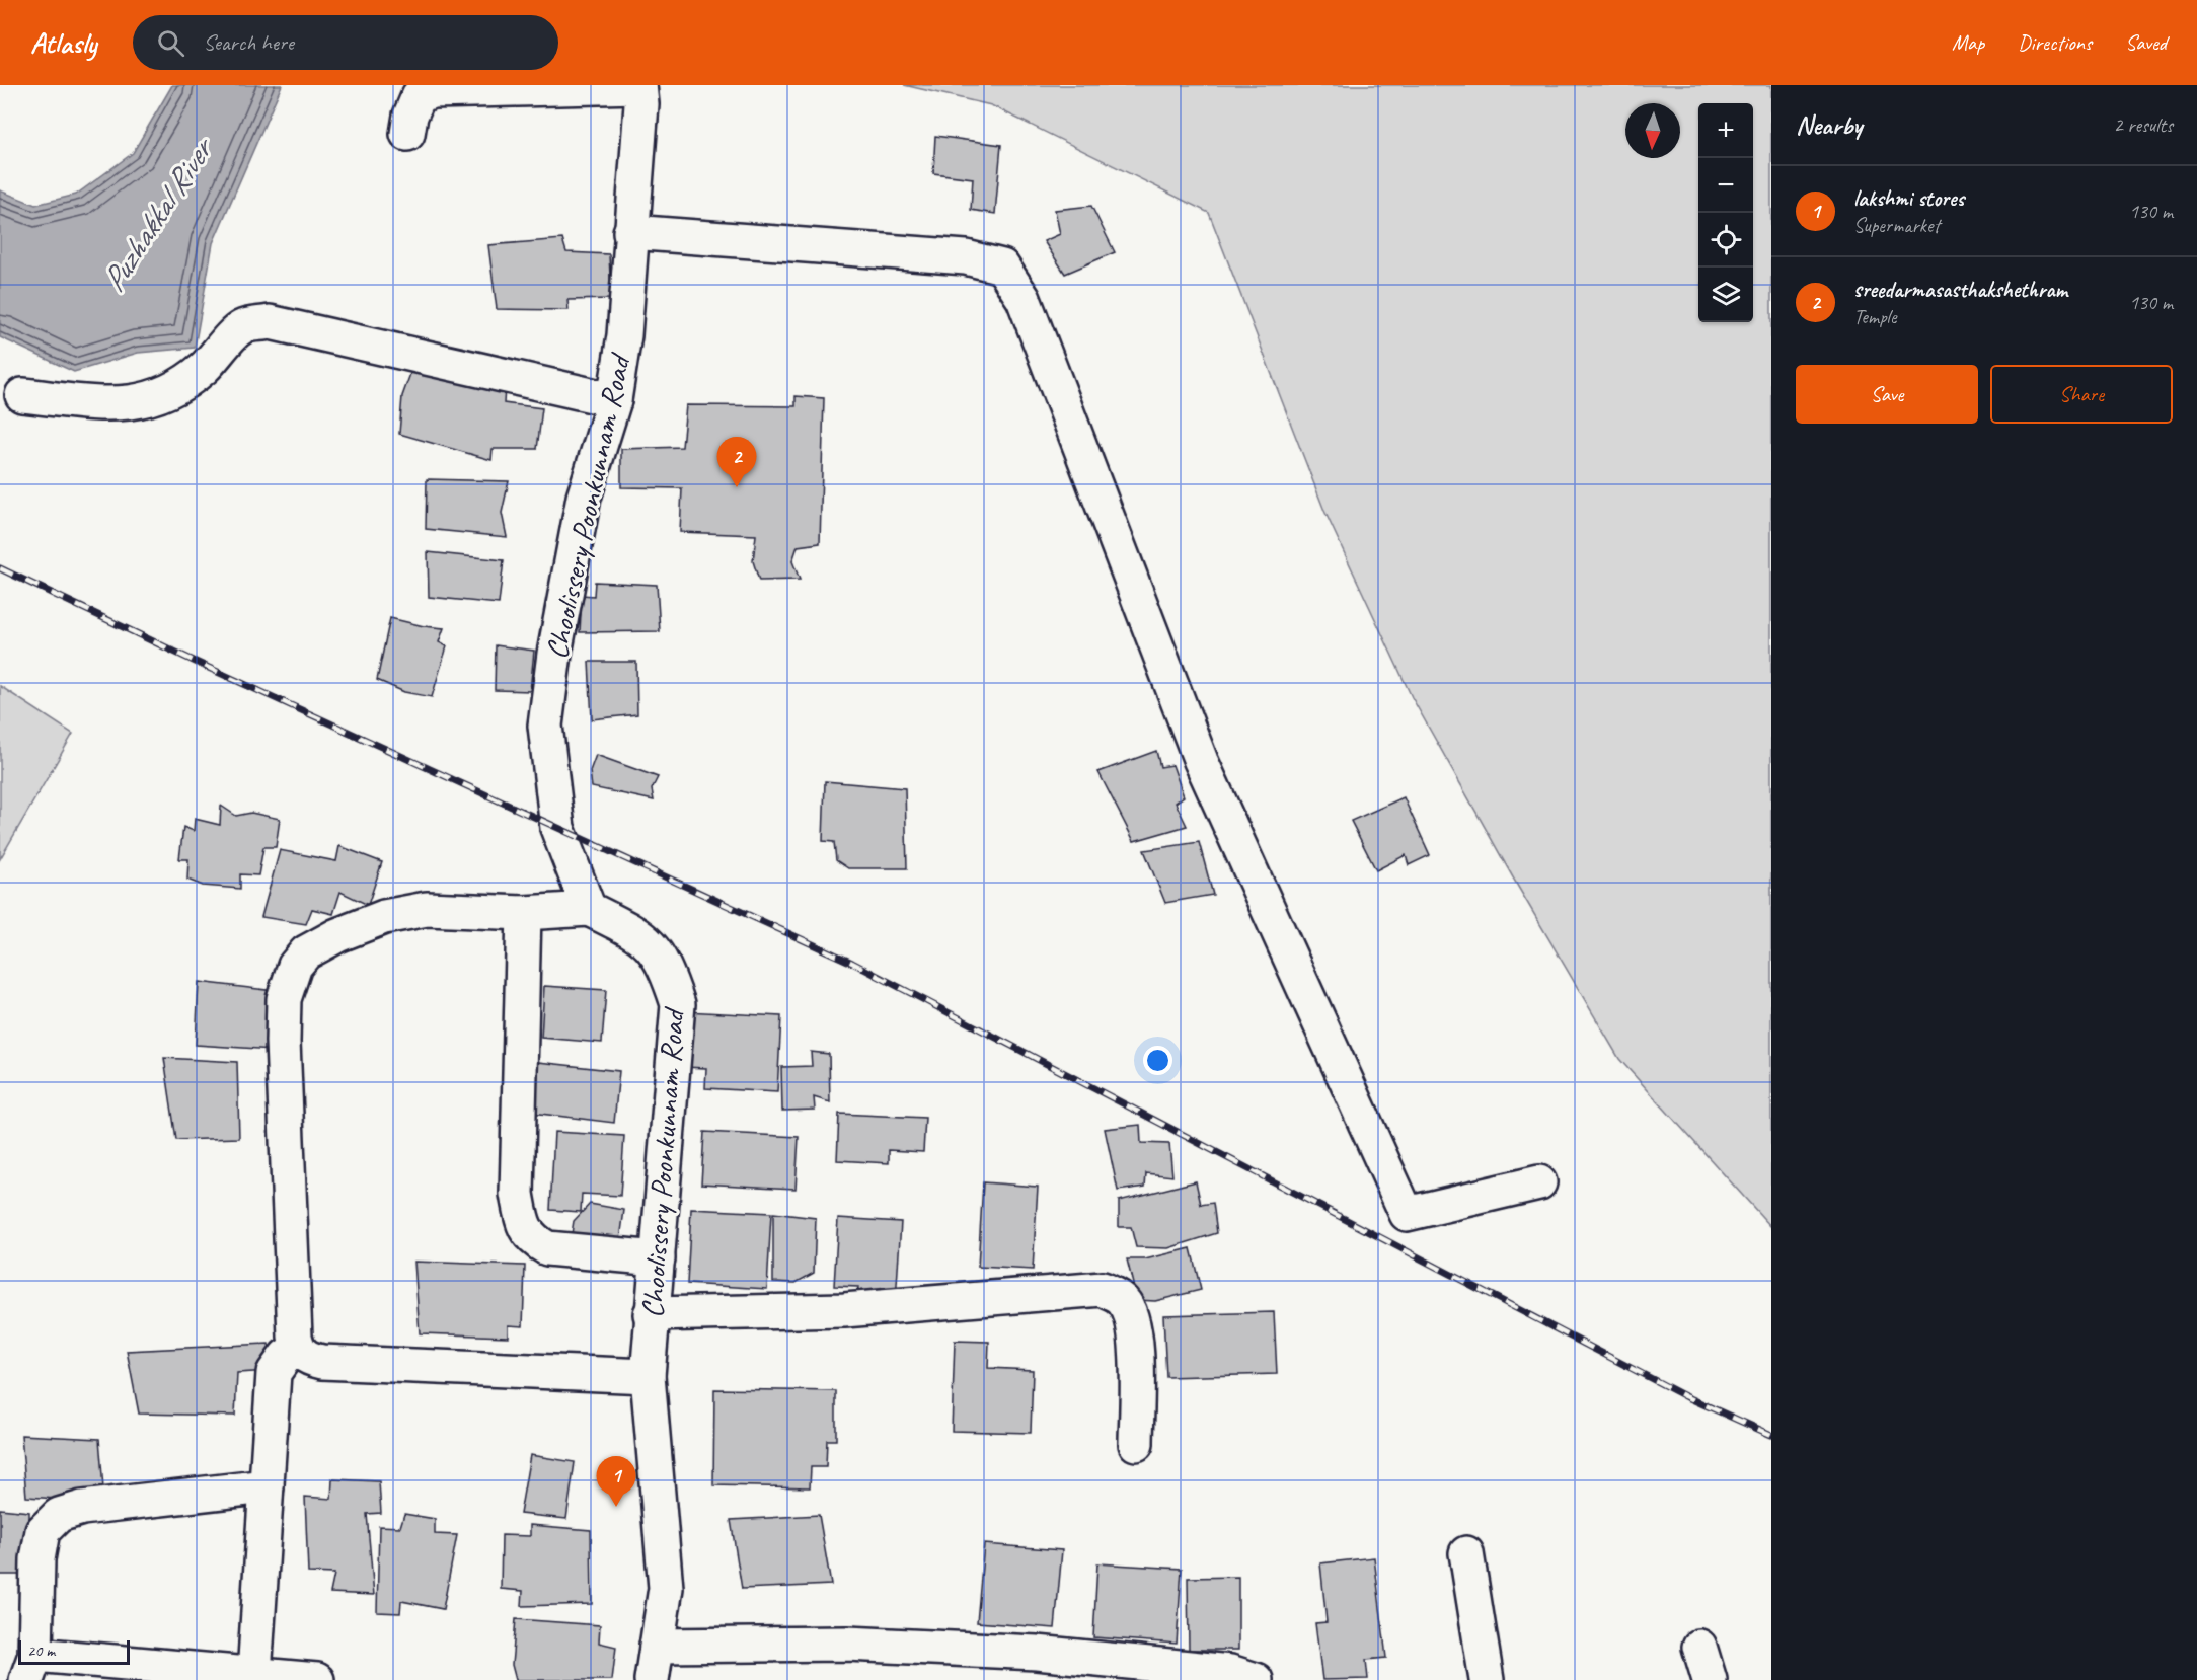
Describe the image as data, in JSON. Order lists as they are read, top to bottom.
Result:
{
  "streets": {
    "street": ["Choolissery Poonkunnam Road"]
  },
  "water": ["Puzhakkal River"],
  "scale_bar": "20 m",
  "north": "bottom",
  "page": {
    "header": "Atlasly",
    "search": "Search here",
    "nav": ["Map", "Directions", "Saved"],
    "heading": ["Nearby", "2 results"],
    "map_buttons": ["+", "−"],
    "list": [
      {
        "mark": "1",
        "name": "lakshmi stores",
        "note": "Supermarket",
        "value": "130 m"
      },
      {
        "mark": "2",
        "name": "sreedarmasasthakshethram",
        "note": "Temple",
        "value": "130 m"
      }
    ],
    "buttons": ["Save", "Share"],
    "pins": ["2", "1"],
    "scale": "20 m"
  }
}
